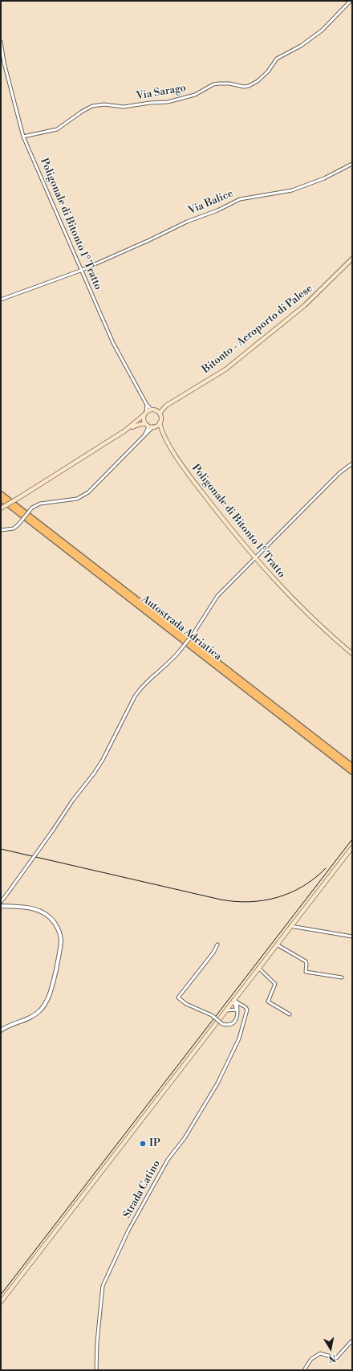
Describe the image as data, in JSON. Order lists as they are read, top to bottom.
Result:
{
  "streets": {
    "highway": ["Autostrada Adriatica"],
    "main road": ["Poligonale di Bitonto 1° Tratto", "Bitonto - Aeroporto di Palese"],
    "street": ["Via Sarago", "Via Balice", "Strada Catino"]
  },
  "crossings": [
    ["Via Sarago", "Poligonale di Bitonto 1° Tratto"],
    ["Via Balice", "Poligonale di Bitonto 1° Tratto"]
  ],
  "places": ["IP"],
  "north": "bottom"
}
